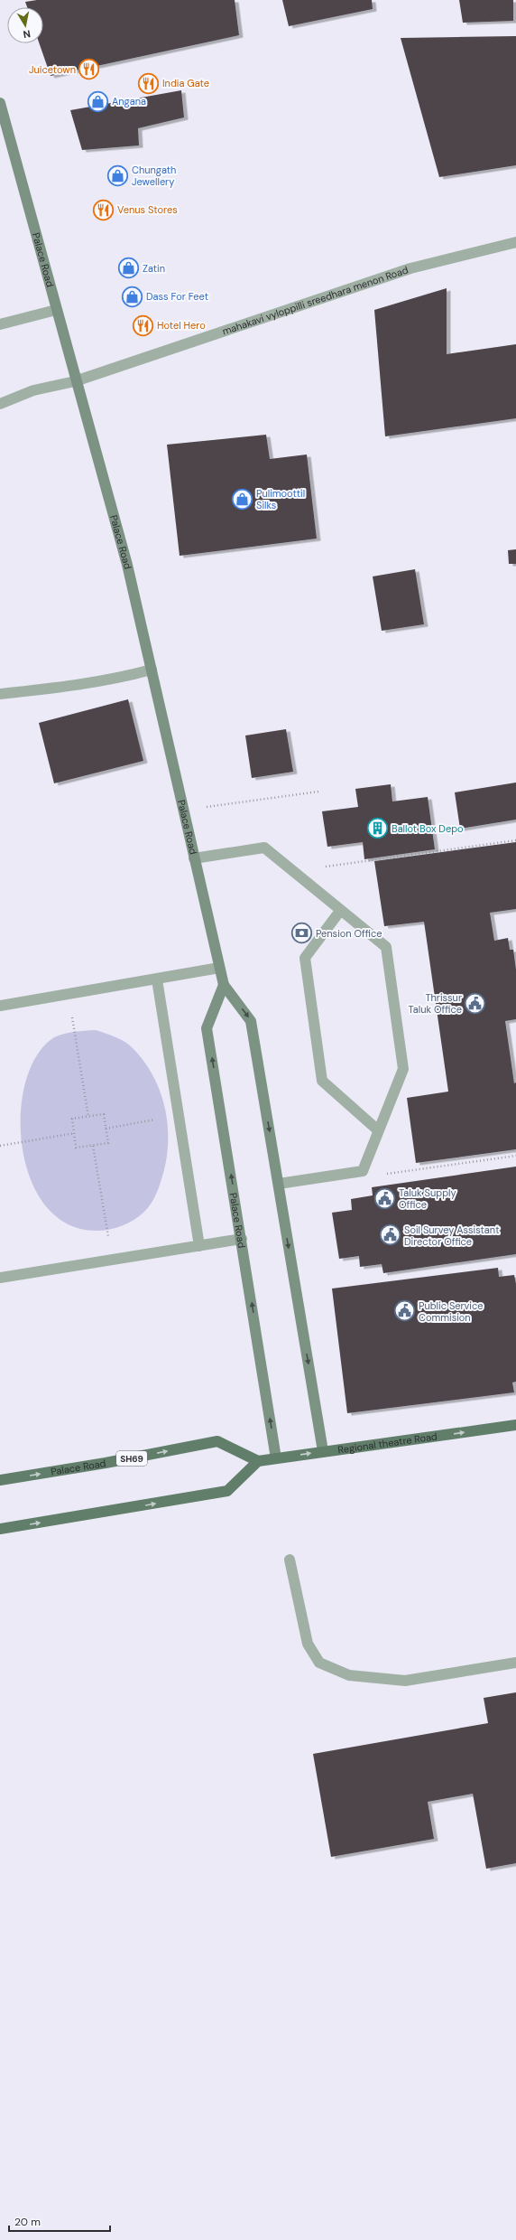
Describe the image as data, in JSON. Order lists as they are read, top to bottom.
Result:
{
  "streets": {
    "main road": ["Palace Road", "Regional theatre Road", "SH69"],
    "street": ["mahakavi vyloppilli sreedhara menon Road"]
  },
  "crossings": [
    ["Palace Road", "mahakavi vyloppilli sreedhara menon Road"],
    ["Palace Road", "Regional theatre Road"]
  ],
  "one_way": ["Regional theatre Road"],
  "places": {
    "restaurant": [
      "Juicetown",
      "India Gate",
      "Venus Stores",
      "Hotel Hero"
    ],
    "shop": [
      "Angana",
      "Chungath Jewellery",
      "Zatin",
      "Dass For Feet",
      "Pulimoottil Silks"
    ],
    "building": ["Ballot Box Depo"],
    "bank": ["Pension Office"],
    "public building": [
      "Thrissur Taluk Office",
      "Taluk Supply Office",
      "Soil Survey Assistant Director Office",
      "Public Service Commision"
    ]
  },
  "scale_bar": "20 m",
  "north": "bottom"
}
